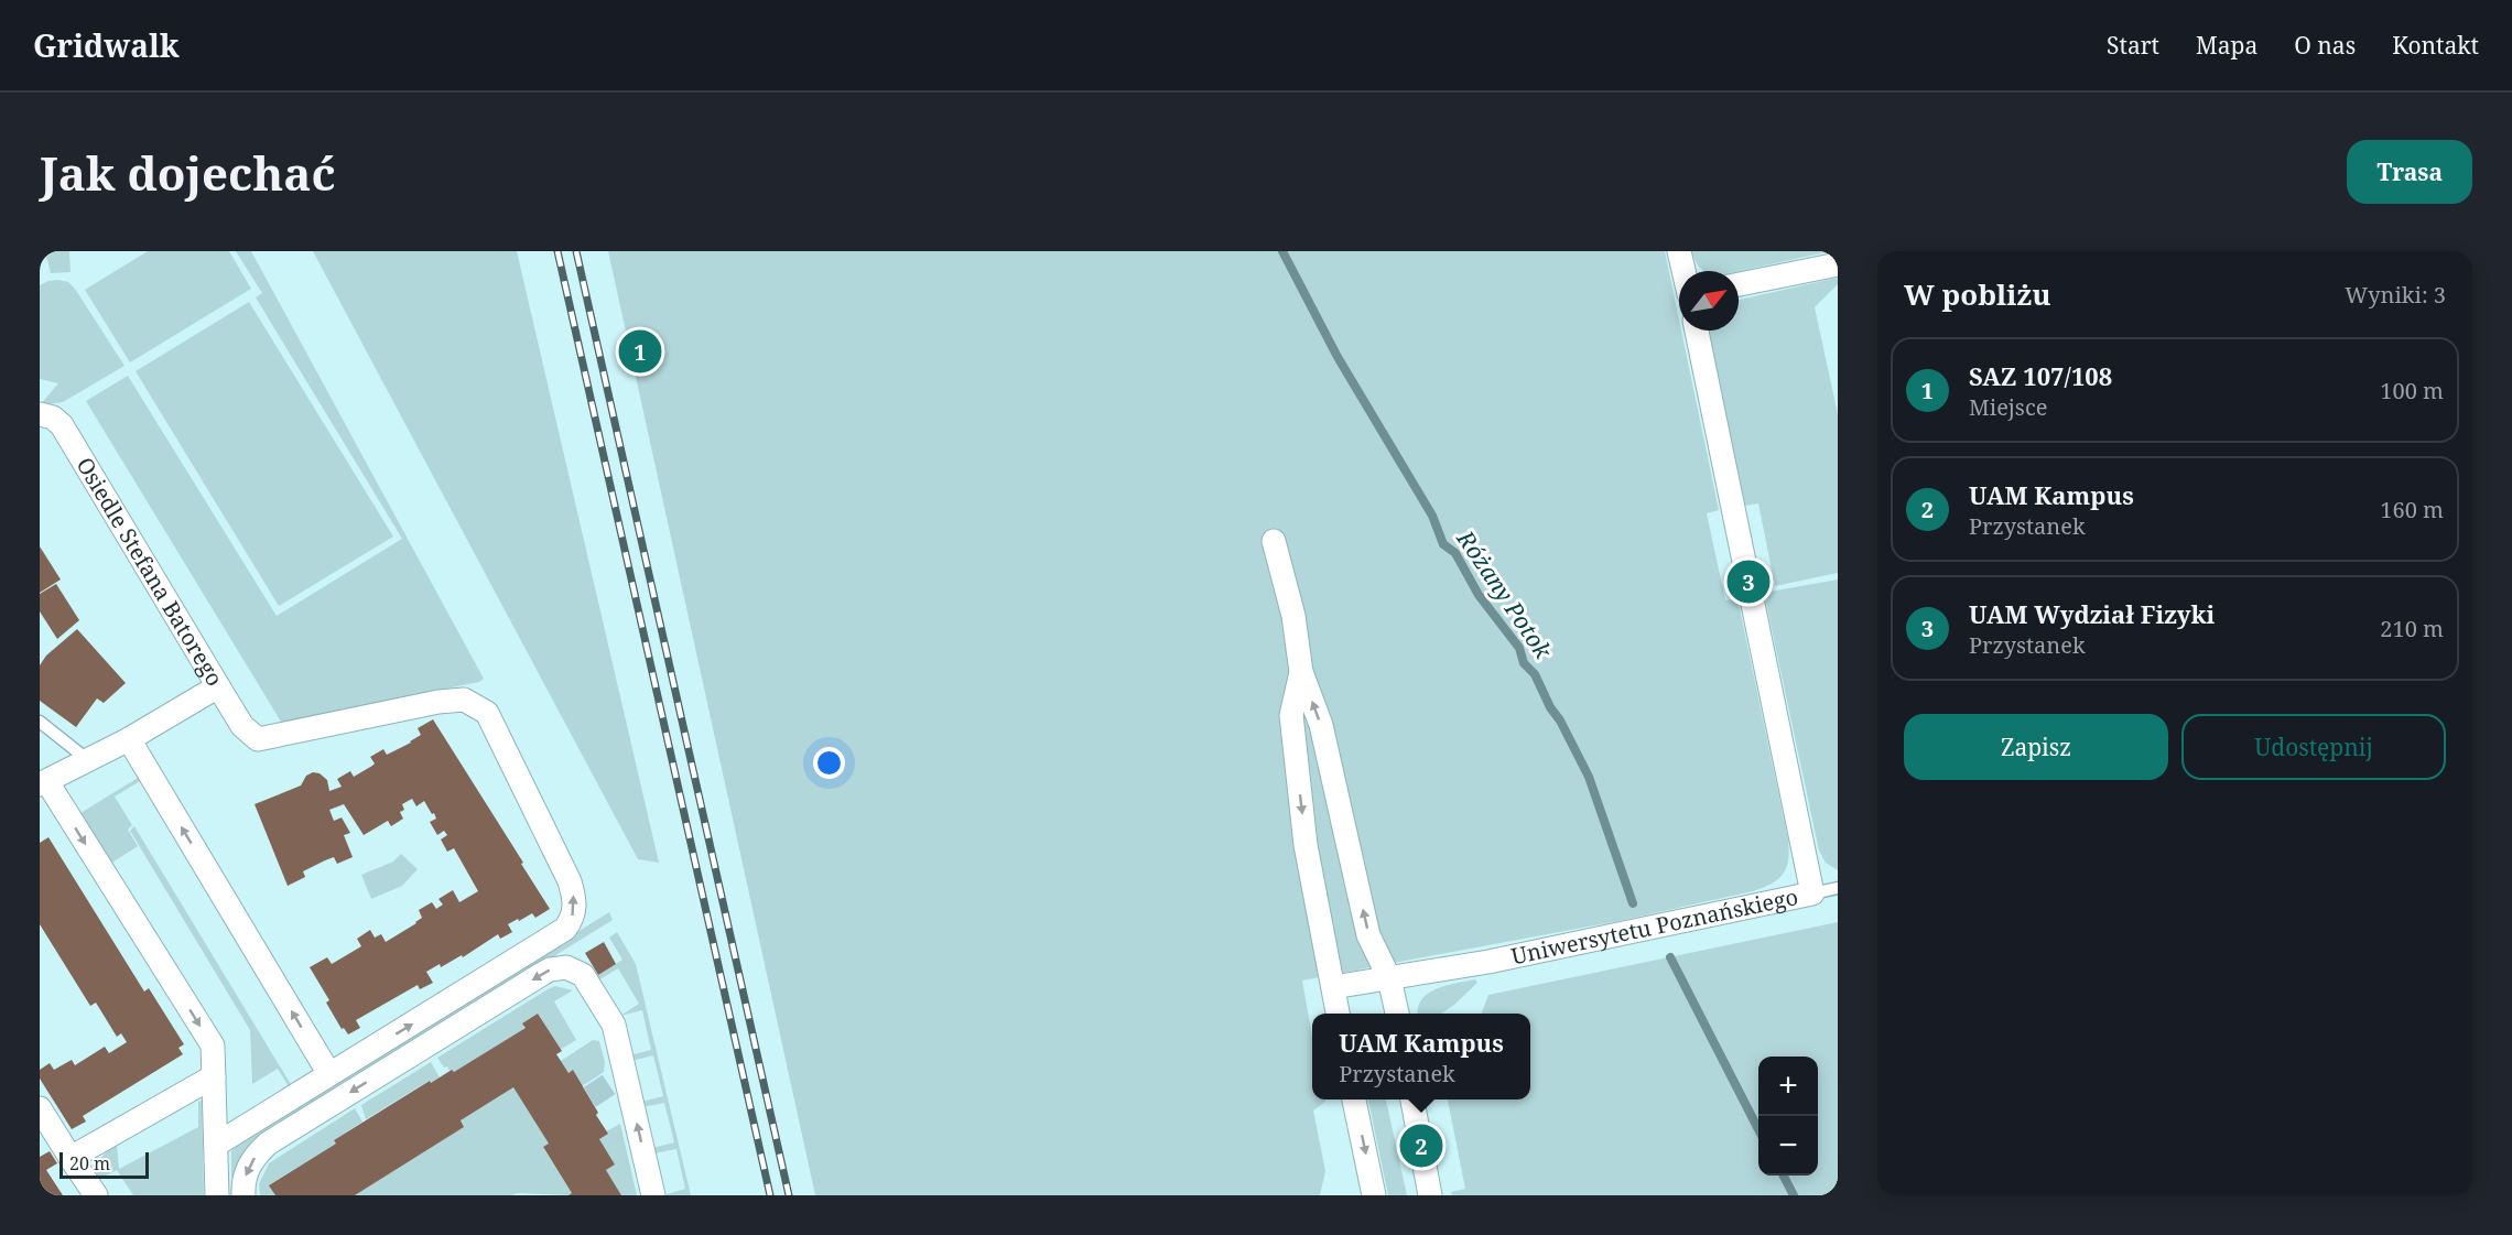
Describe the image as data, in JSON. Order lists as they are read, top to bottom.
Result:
{
  "streets": {
    "street": ["Osiedle Stefana Batorego", "Uniwersytetu Poznańskiego"]
  },
  "water": ["Różany Potok"],
  "scale_bar": "20 m",
  "north": "top right",
  "page": {
    "header": "Gridwalk",
    "nav": [
      "Start",
      "Mapa",
      "O nas",
      "Kontakt"
    ],
    "buttons": [
      "Trasa",
      ["Zapisz", "Udostępnij"]
    ],
    "title": "Jak dojechać",
    "heading": ["W pobliżu", "Wyniki: 3"],
    "pins": ["1", "3", "2"],
    "list": [
      {
        "mark": "1",
        "name": "SAZ 107/108",
        "note": "Miejsce",
        "value": "100 m"
      },
      {
        "mark": "2",
        "name": "UAM Kampus",
        "note": "Przystanek",
        "value": "160 m"
      },
      {
        "mark": "3",
        "name": "UAM Wydział Fizyki",
        "note": "Przystanek",
        "value": "210 m"
      }
    ],
    "popup": ["UAM Kampus", "Przystanek"],
    "map_buttons": ["+", "−"],
    "scale": "20 m"
  }
}
